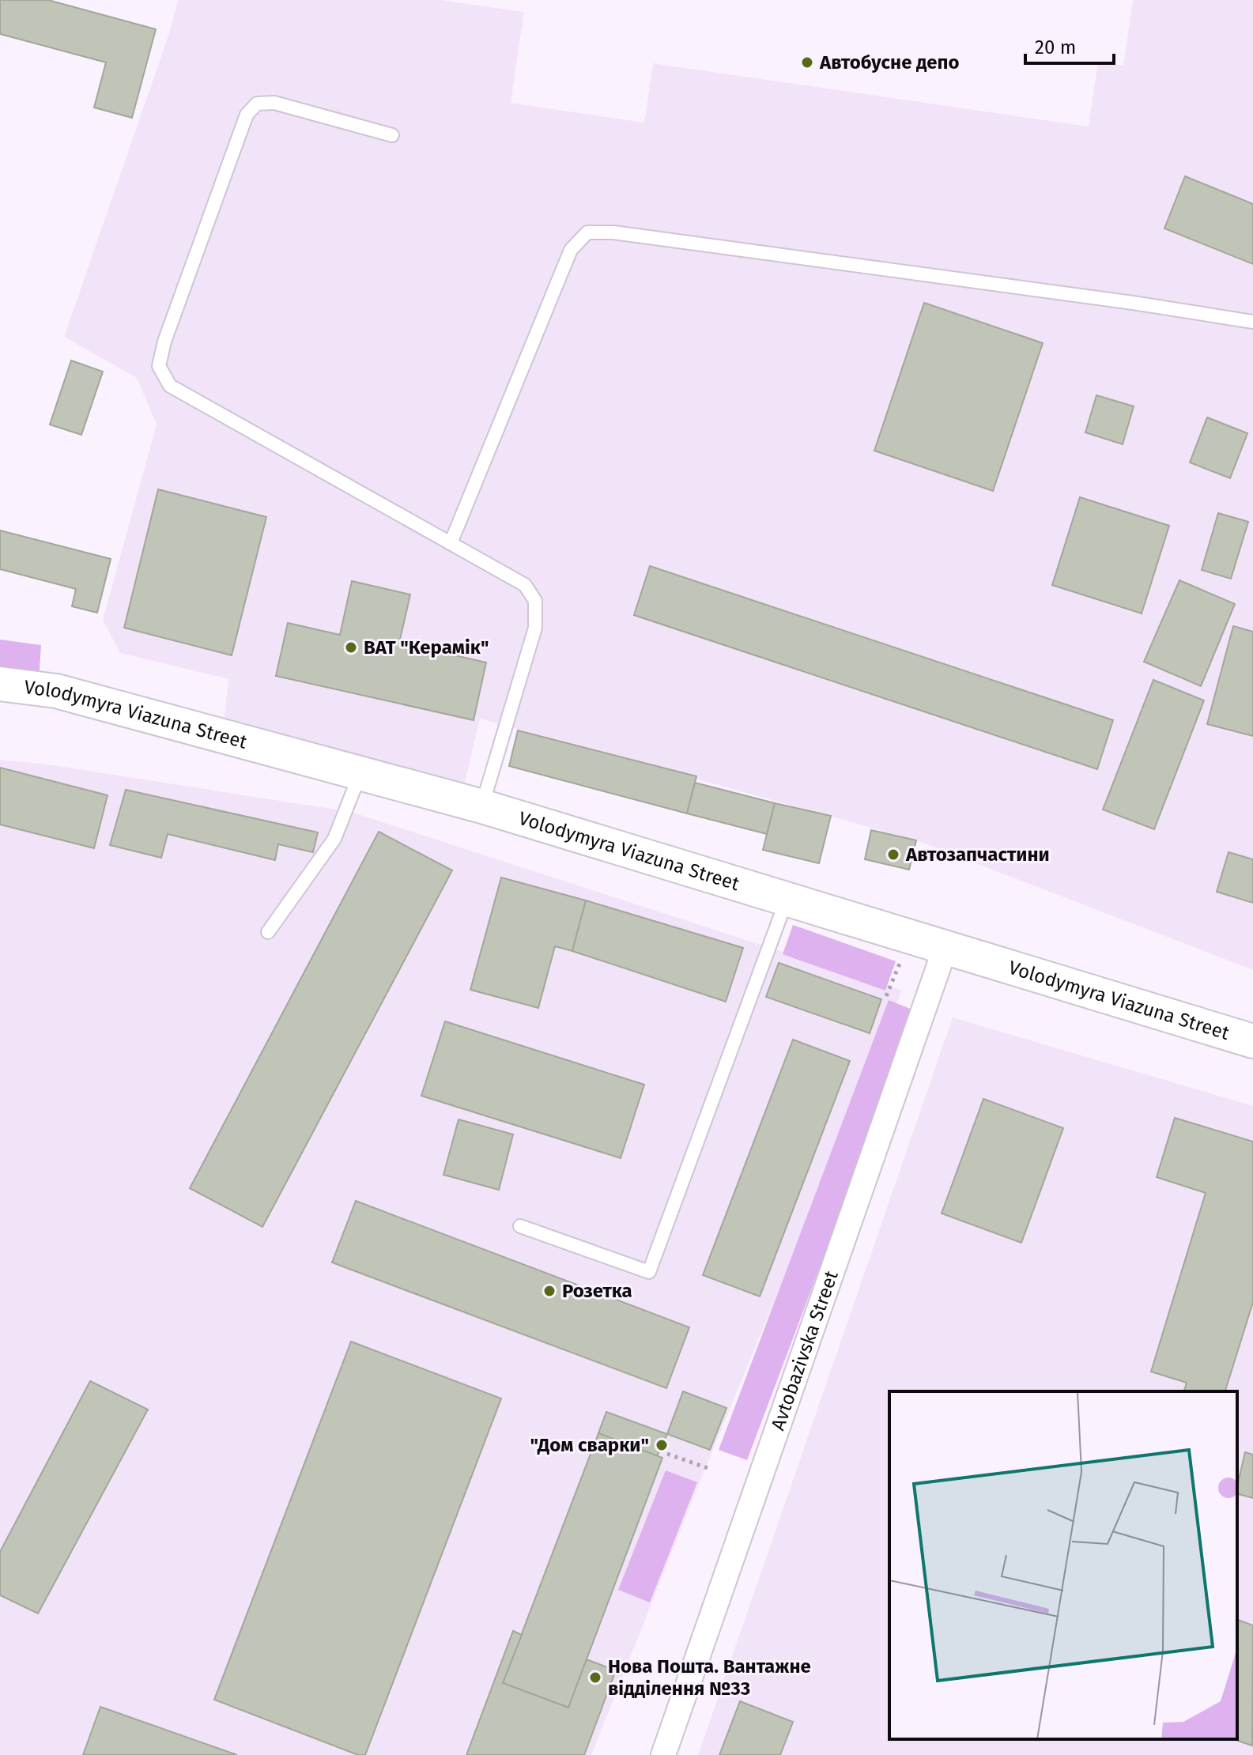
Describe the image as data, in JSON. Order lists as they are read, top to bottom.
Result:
{
  "streets": {
    "main road": ["Volodymyra Viazuna Street"],
    "street": ["Avtobazivska Street"]
  },
  "crossings": [
    ["Volodymyra Viazuna Street", "Avtobazivska Street"]
  ],
  "places": [
    "Автобусне депо",
    "ВАТ \"Керамік\"",
    "Автозапчастини",
    "Розетка",
    "\"Дом сварки\"",
    "Нова Пошта. Вантажне відділення №33"
  ],
  "scale_bar": "20 m"
}
